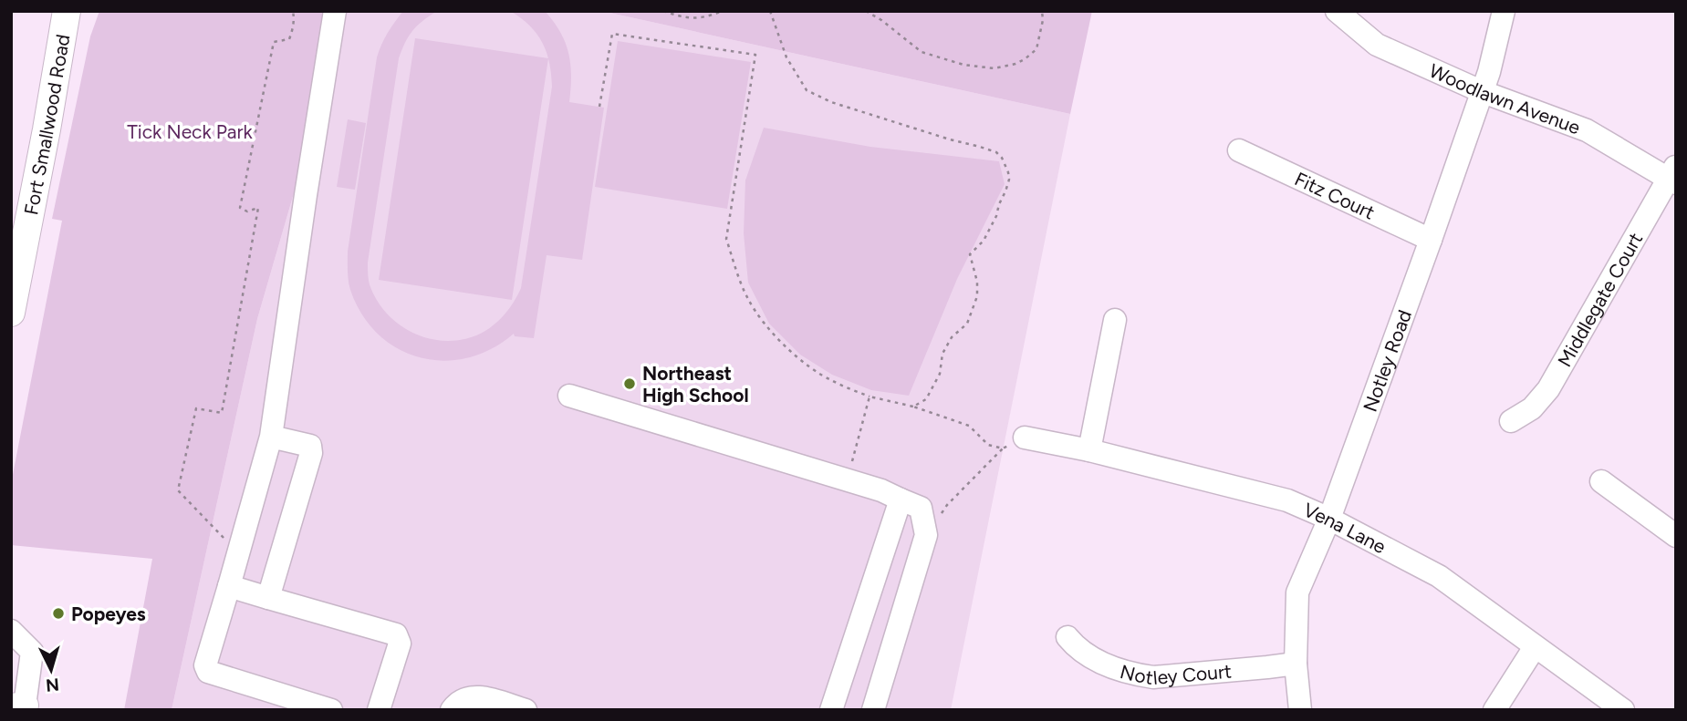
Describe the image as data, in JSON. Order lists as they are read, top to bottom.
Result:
{
  "streets": {
    "main road": ["Fort Smallwood Road"],
    "street": [
      "Woodlawn Avenue",
      "Fitz Court",
      "Middlegate Court",
      "Notley Road",
      "Vena Lane",
      "Notley Court"
    ]
  },
  "crossings": [
    ["Woodlawn Avenue", "Middlegate Court"],
    ["Woodlawn Avenue", "Notley Road"],
    ["Fitz Court", "Notley Road"],
    ["Notley Road", "Vena Lane"],
    ["Notley Road", "Notley Court"]
  ],
  "parks": ["Tick Neck Park"],
  "places": ["Northeast High School", "Popeyes"],
  "north": "bottom"
}
